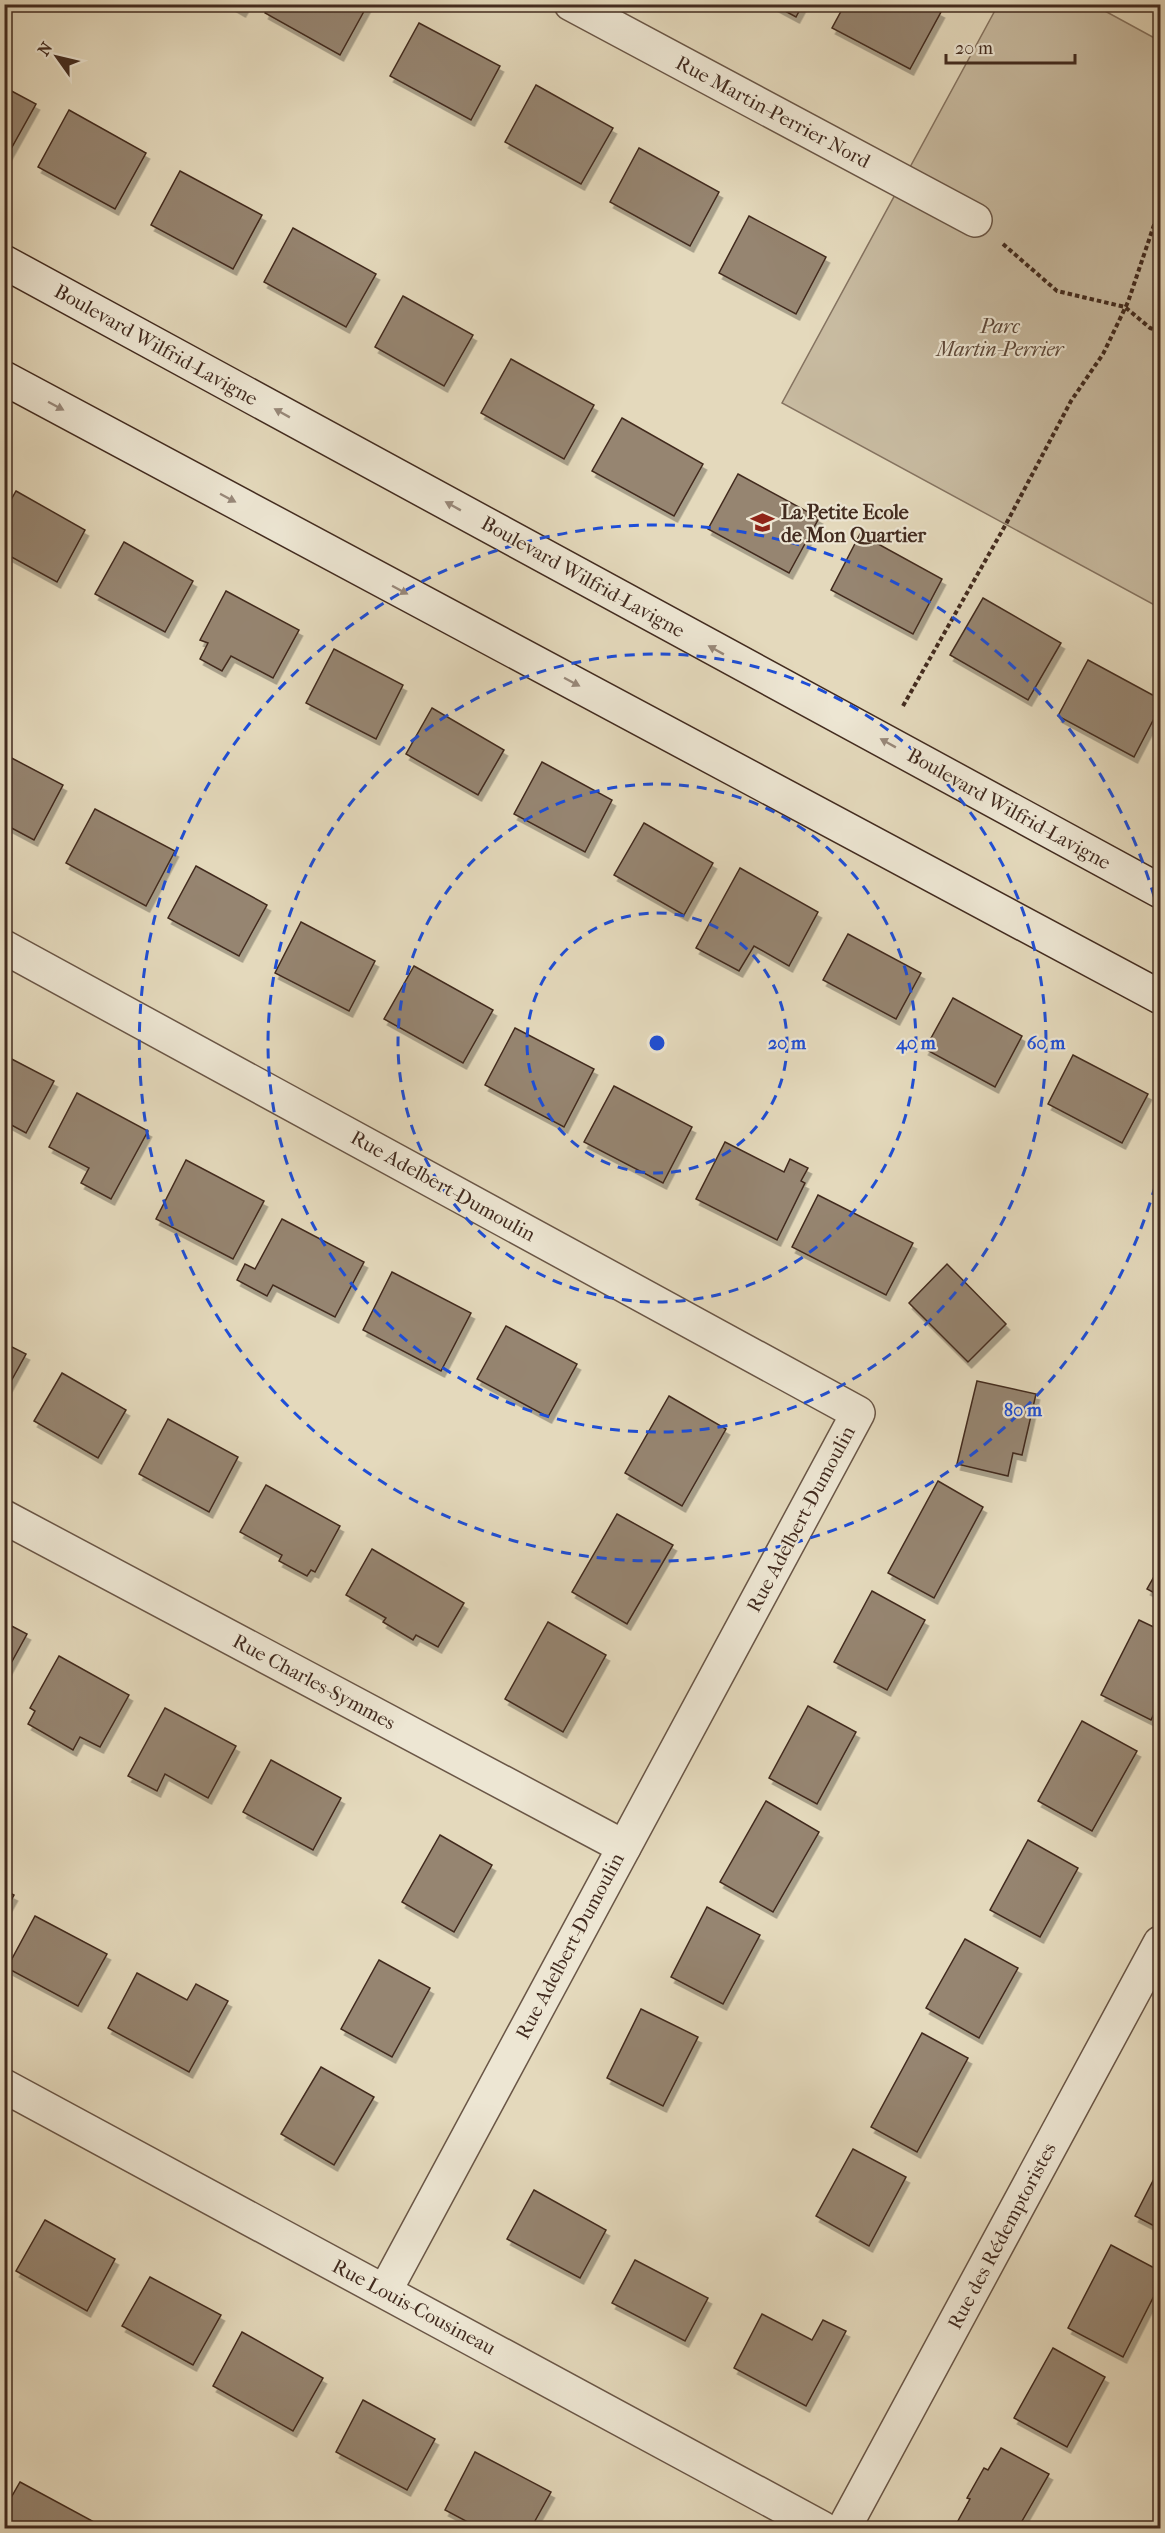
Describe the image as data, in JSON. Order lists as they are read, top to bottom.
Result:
{
  "streets": {
    "street": [
      "Rue Martin-Perrier Nord",
      "Boulevard Wilfrid-Lavigne",
      "Rue Adelbert-Dumoulin",
      "Rue Charles-Symmes",
      "Rue des Rédemptoristes",
      "Rue Louis-Cousineau"
    ]
  },
  "crossings": [
    ["Rue Adelbert-Dumoulin", "Rue Charles-Symmes"],
    ["Rue Adelbert-Dumoulin", "Rue Louis-Cousineau"]
  ],
  "parks": ["Parc Martin-Perrier"],
  "places": {
    "school or university": ["La Petite Ecole de Mon Quartier"]
  },
  "scale_bar": "20 m",
  "north": "top left",
  "rings": [
    "20 m",
    "40 m",
    "60 m",
    "80 m"
  ]
}
